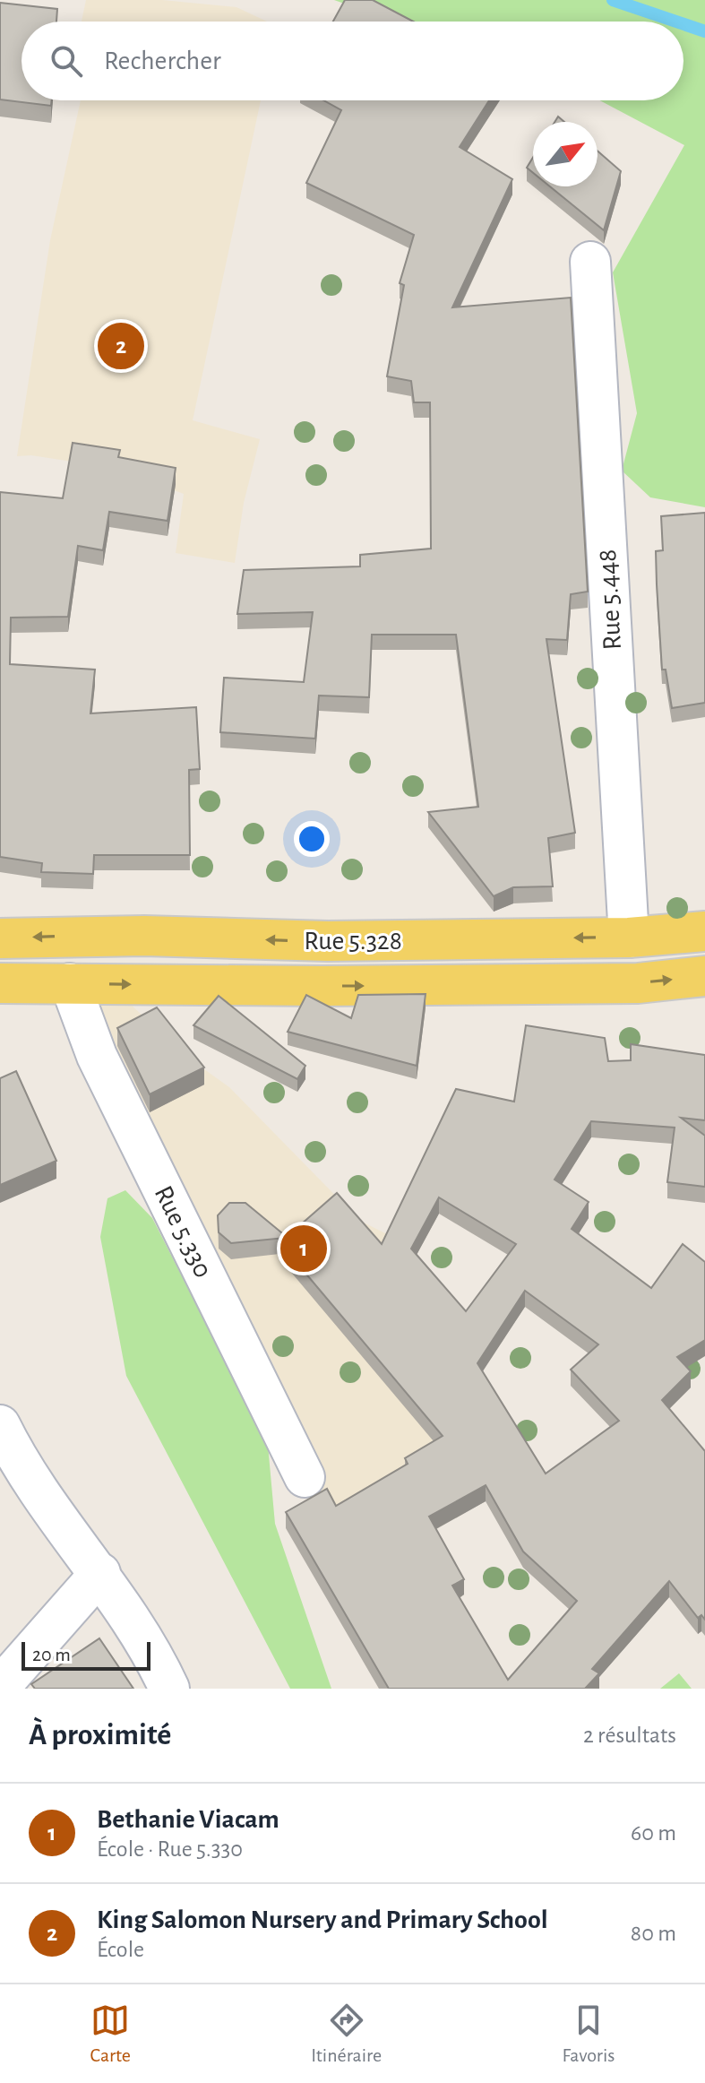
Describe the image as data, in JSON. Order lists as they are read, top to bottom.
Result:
{
  "streets": {
    "main road": ["Rue 5.328"],
    "street": ["Rue 5.448", "Rue 5.330"]
  },
  "crossings": [
    ["Rue 5.448", "Rue 5.328"],
    ["Rue 5.328", "Rue 5.330"]
  ],
  "scale_bar": "20 m",
  "north": "top right",
  "page": {
    "search": "Rechercher",
    "pins": ["2", "1"],
    "scale": "20 m",
    "heading": ["À proximité", "2 résultats"],
    "list": [
      {
        "mark": "1",
        "name": "Bethanie Viacam",
        "note": "École · Rue 5.330",
        "value": "60 m"
      },
      {
        "mark": "2",
        "name": "King Salomon Nursery and Primary School",
        "note": "École",
        "value": "80 m"
      }
    ],
    "nav": ["Carte", "Itinéraire", "Favoris"]
  }
}
